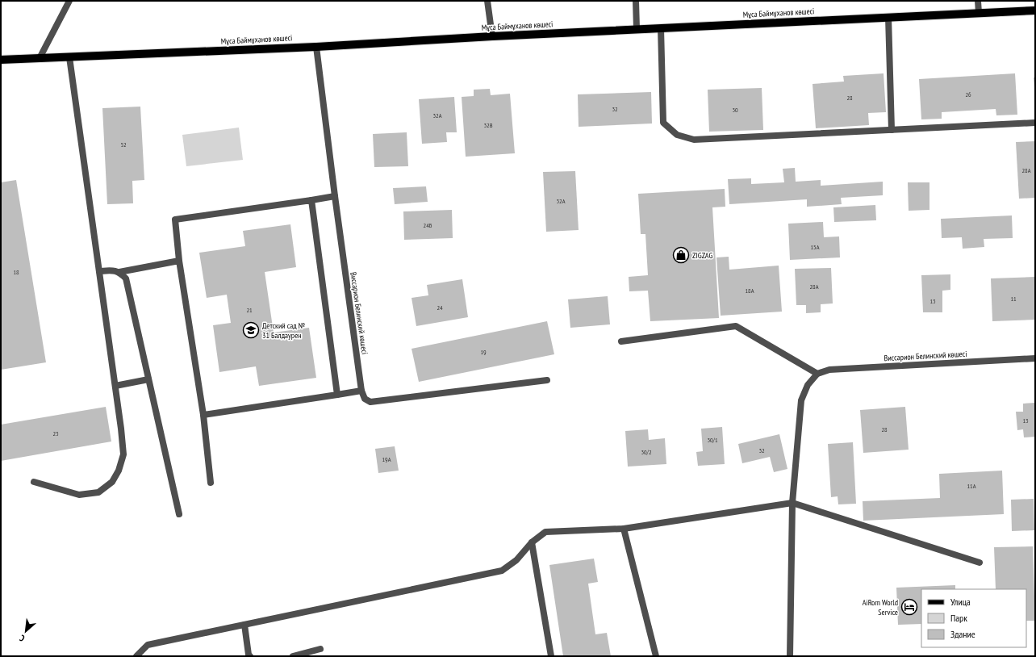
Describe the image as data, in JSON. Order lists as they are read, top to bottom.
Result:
{
  "streets": {
    "main road": ["Мұса Баймұханов көшесі"],
    "street": ["Виссарион Белинский көшесі"]
  },
  "crossings": [
    ["Мұса Баймұханов көшесі", "Виссарион Белинский көшесі"]
  ],
  "places": {
    "shop": ["ZIGZAG"],
    "school or university": ["Детский сад № 31 Балдаурен"],
    "hotel": ["AiRom World Service"]
  },
  "house_numbers": [
    "26",
    "28",
    "32",
    "30",
    "32А",
    "32В",
    "52",
    "28А",
    "32А",
    "24Б",
    "15А",
    "18",
    "28А",
    "18А",
    "11",
    "13",
    "24",
    "21",
    "19",
    "13",
    "28",
    "23",
    "30/1",
    "32",
    "30/2",
    "19А",
    "11А"
  ],
  "legend": ["Улица", "Парк", "Здание"],
  "north": "bottom left"
}
